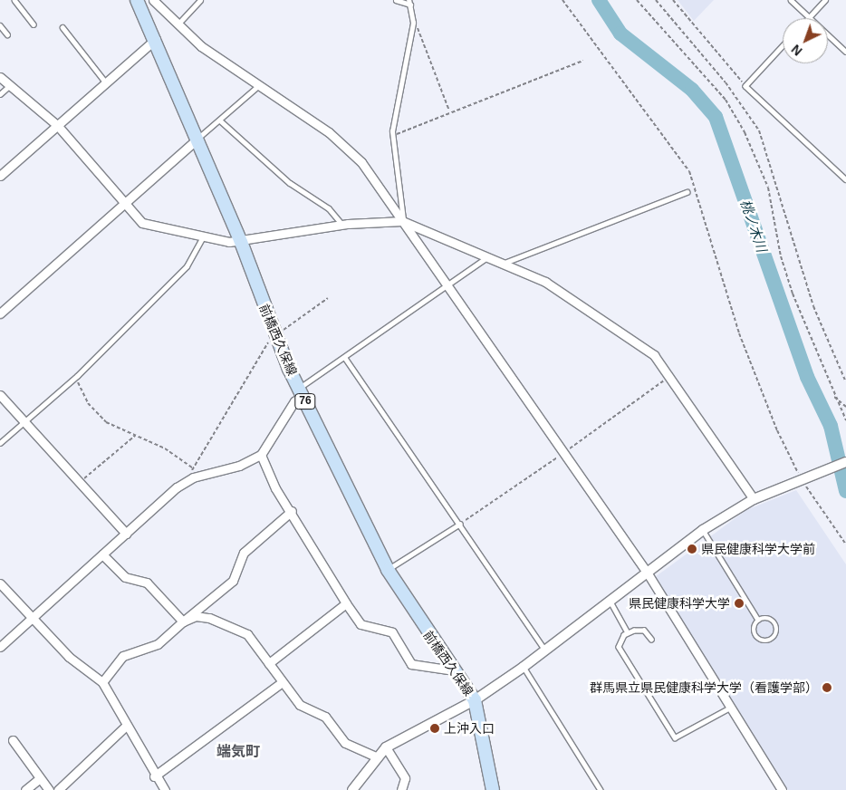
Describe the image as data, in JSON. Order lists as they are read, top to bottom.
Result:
{
  "streets": {
    "main road": ["前橋西久保線", "76"]
  },
  "districts": ["端気町"],
  "water": ["桃ノ木川"],
  "places": [
    "県民健康科学大学前",
    "県民健康科学大学",
    "群馬県立県民健康科学大学（看護学部）",
    "上沖入口"
  ],
  "north": "bottom left"
}
